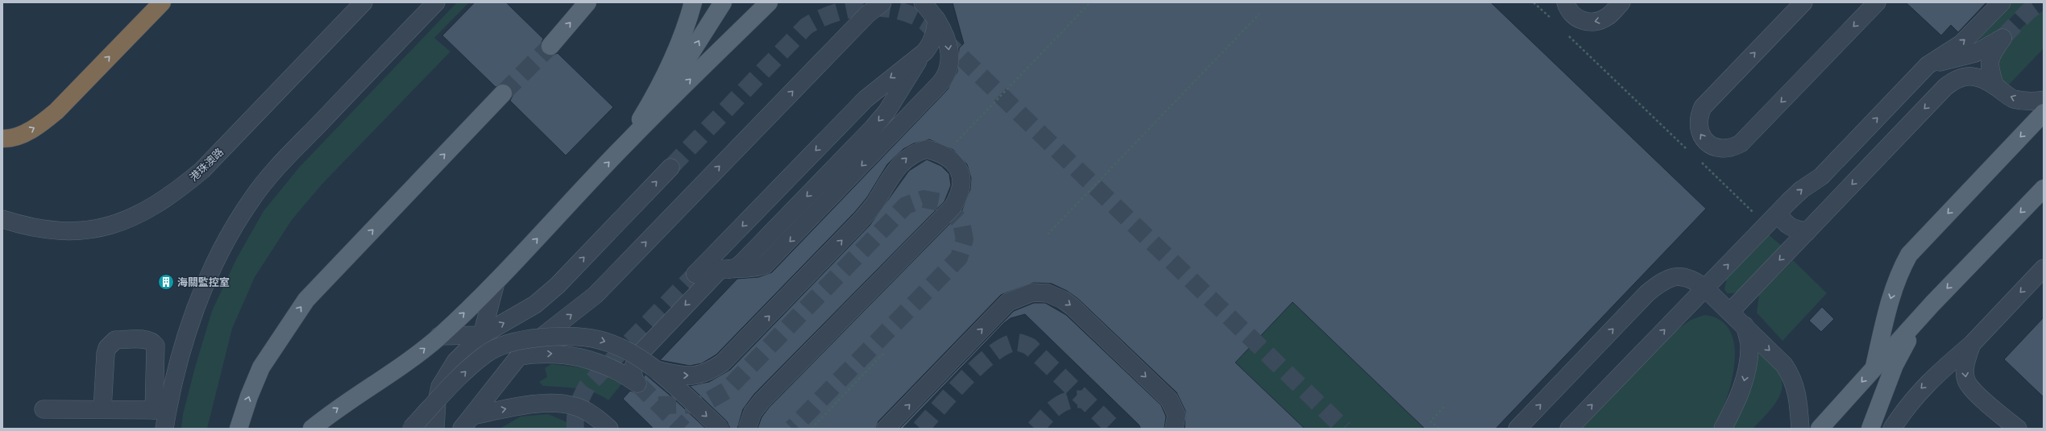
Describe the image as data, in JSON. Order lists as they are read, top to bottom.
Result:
{
  "streets": {
    "street": ["港珠澳路"]
  },
  "places": {
    "building": ["海關監控室"]
  }
}
